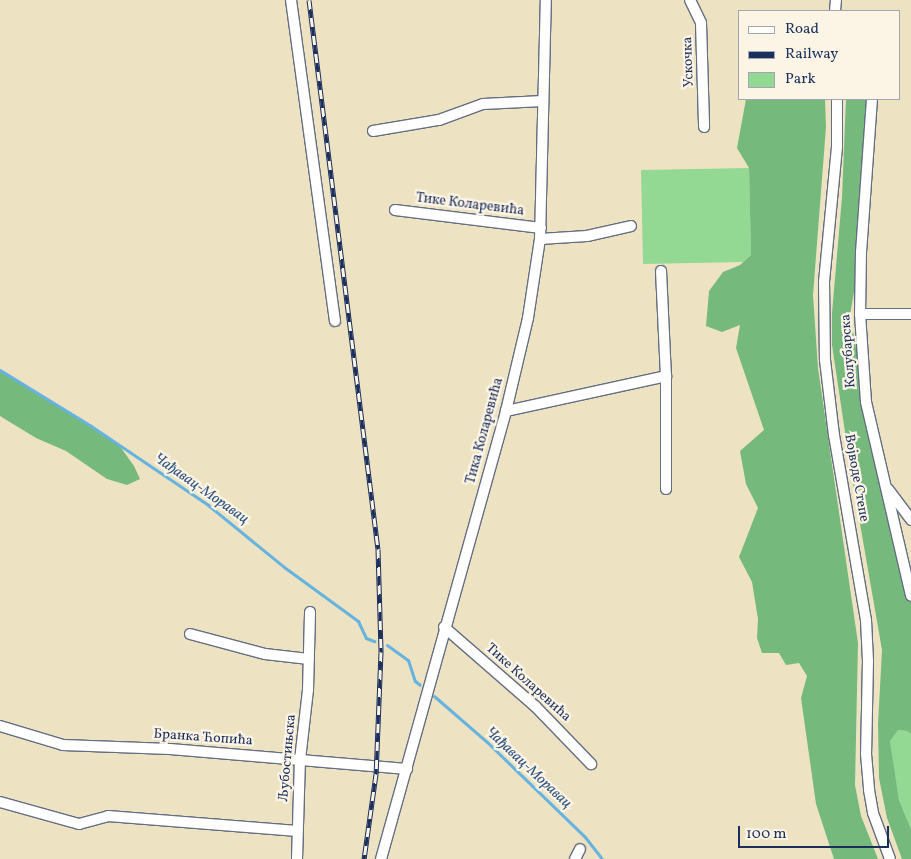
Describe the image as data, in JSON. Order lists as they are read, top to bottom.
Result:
{
  "streets": {
    "street": [
      "Ускочка",
      "Тике Коларевића",
      "Колубарска",
      "Тика Коларевића",
      "Војводе Степе",
      "Бранка Ћопића",
      "Љубостињска"
    ]
  },
  "crossings": [
    ["Тике Коларевића", "Тика Коларевића"],
    ["Тика Коларевића", "Бранка Ћопића"],
    ["Бранка Ћопића", "Љубостињска"]
  ],
  "water": ["Чађавац-Моравац"],
  "legend": ["Road", "Railway", "Park"],
  "scale_bar": "100 m"
}
